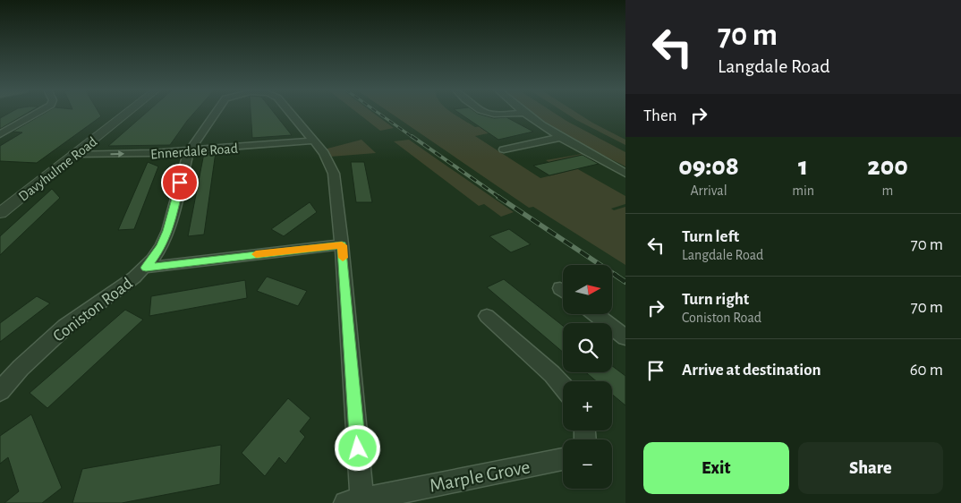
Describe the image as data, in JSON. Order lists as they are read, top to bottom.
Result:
{
  "streets": {
    "street": [
      "Ennerdale Road",
      "Davyhulme Road",
      "Coniston Road",
      "Marple Grove"
    ]
  },
  "crossings": [
    ["Ennerdale Road", "Davyhulme Road"],
    ["Ennerdale Road", "Coniston Road"]
  ],
  "north": "right",
  "page": {
    "turn": ["70 m", "Langdale Road"],
    "then": "Then",
    "eta": [
      "09:08",
      "Arrival",
      "1",
      "min",
      "200",
      "m"
    ],
    "list": [
      {
        "name": "Turn left",
        "note": "Langdale Road",
        "value": "70 m"
      },
      {
        "name": "Turn right",
        "note": "Coniston Road",
        "value": "70 m"
      },
      {
        "name": "Arrive at destination",
        "value": "60 m"
      }
    ],
    "map_buttons": ["+", "−"],
    "buttons": ["Exit", "Share"]
  }
}
